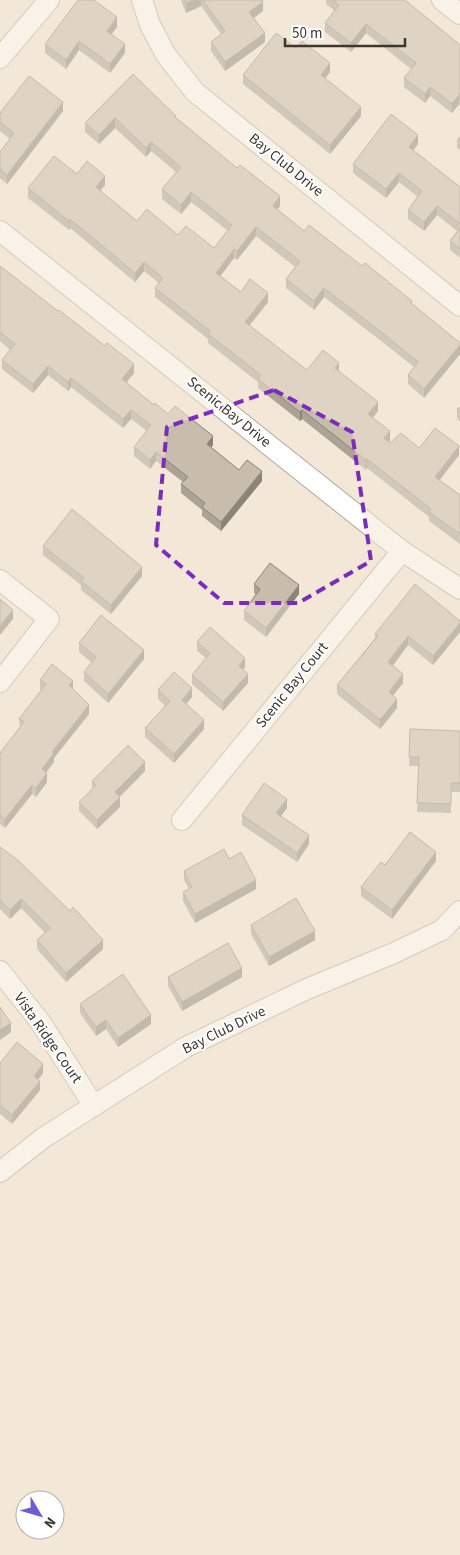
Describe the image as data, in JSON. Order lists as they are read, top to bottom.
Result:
{
  "streets": {
    "street": [
      "Bay Club Drive",
      "Scenic Bay Drive",
      "Scenic Bay Court",
      "Vista Ridge Court"
    ]
  },
  "crossings": [
    ["Bay Club Drive", "Vista Ridge Court"],
    ["Scenic Bay Drive", "Scenic Bay Court"]
  ],
  "scale_bar": "50 m",
  "north": "bottom right"
}
